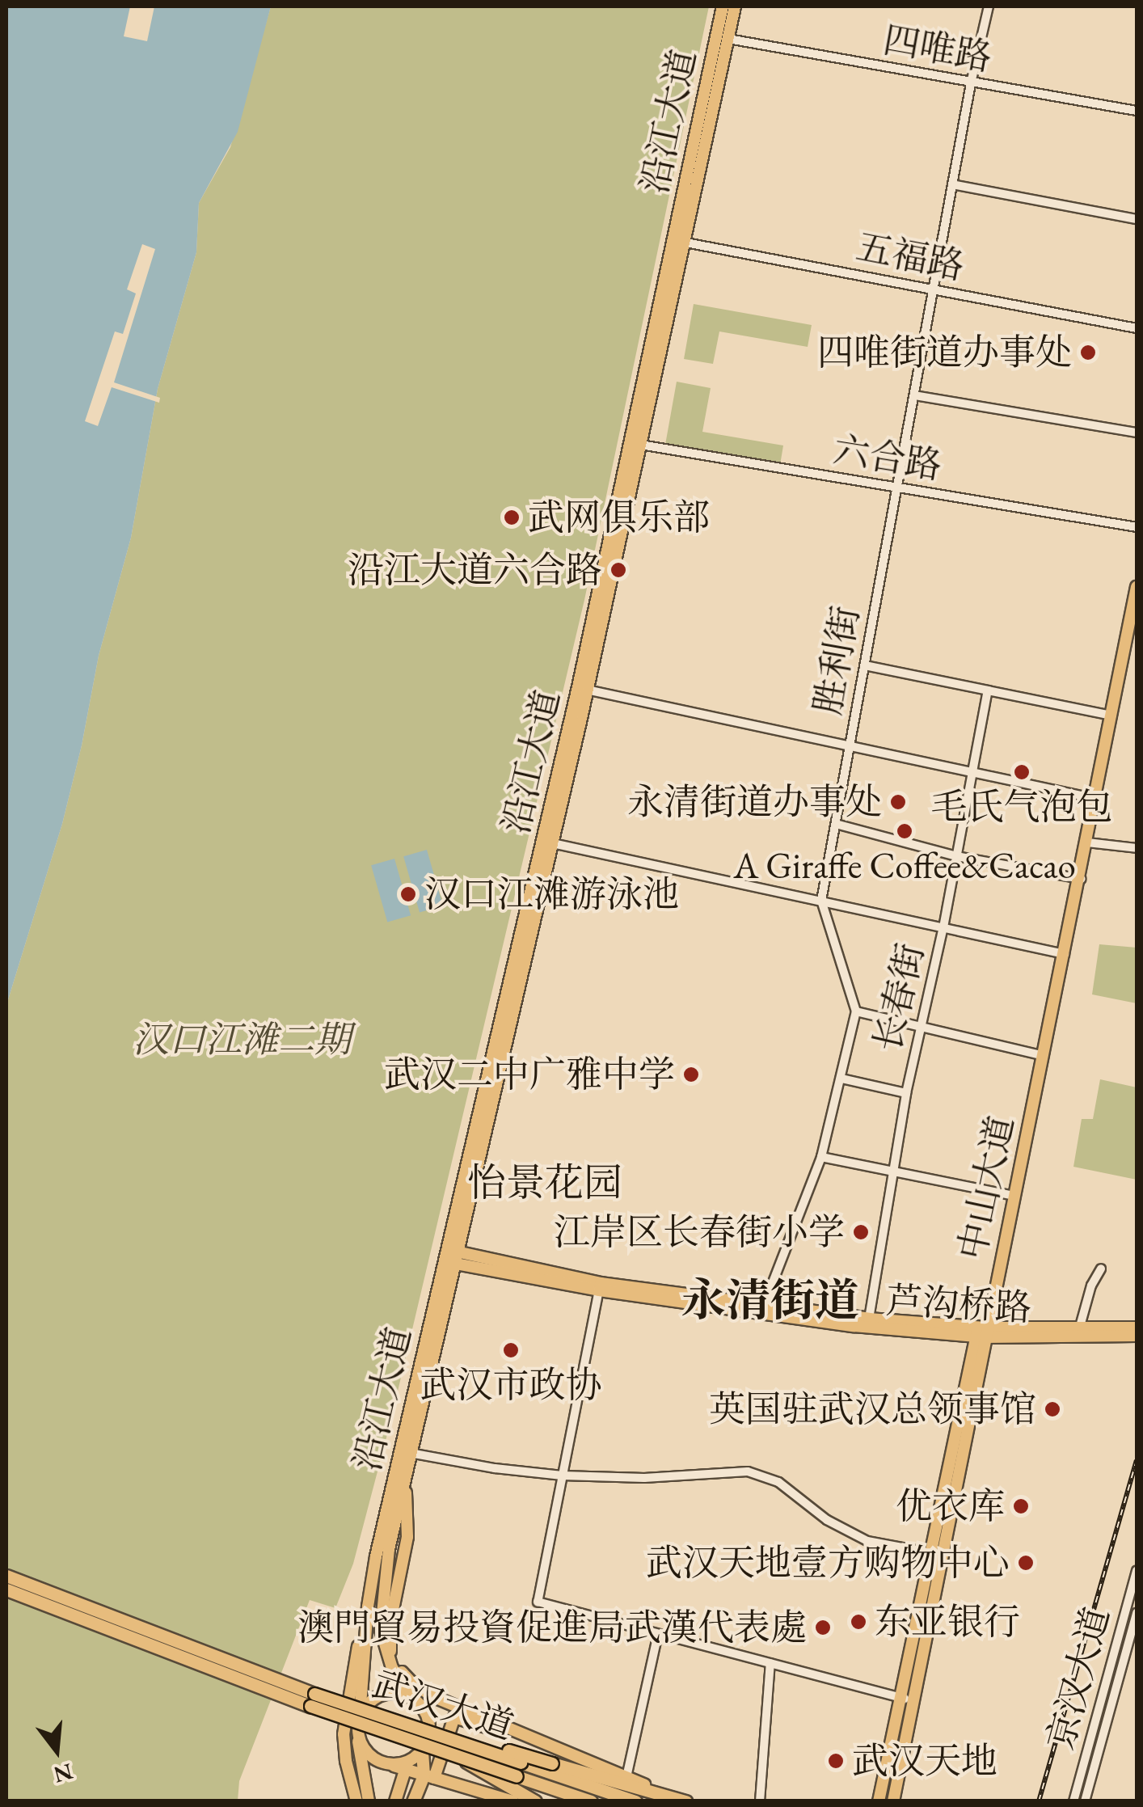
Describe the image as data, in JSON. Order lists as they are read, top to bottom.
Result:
{
  "streets": {
    "highway": ["武汉大道"],
    "main road": ["沿江大道", "中山大道", "芦沟桥路"],
    "street": [
      "四唯路",
      "五福路",
      "六合路",
      "胜利街",
      "长春街",
      "京汉大道"
    ]
  },
  "crossings": [
    ["四唯路", "沿江大道"],
    ["四唯路", "胜利街"],
    ["沿江大道", "五福路"],
    ["沿江大道", "六合路"],
    ["沿江大道", "芦沟桥路"],
    ["五福路", "胜利街"],
    ["六合路", "胜利街"],
    ["长春街", "芦沟桥路"],
    ["中山大道", "芦沟桥路"]
  ],
  "districts": ["怡景花园", "永清街道"],
  "parks": ["汉口江滩二期"],
  "places": [
    "四唯街道办事处",
    "武网俱乐部",
    "沿江大道六合路",
    "毛氏气泡包",
    "永清街道办事处",
    "A Giraffe Coffee&Cacao",
    "汉口江滩游泳池",
    "武汉二中广雅中学",
    "江岸区长春街小学",
    "武汉市政协",
    "英国驻武汉总领事馆",
    "优衣库",
    "武汉天地壹方购物中心",
    "东亚银行",
    "澳門貿易投資促進局武漢代表處",
    "武汉天地"
  ],
  "north": "bottom"
}
